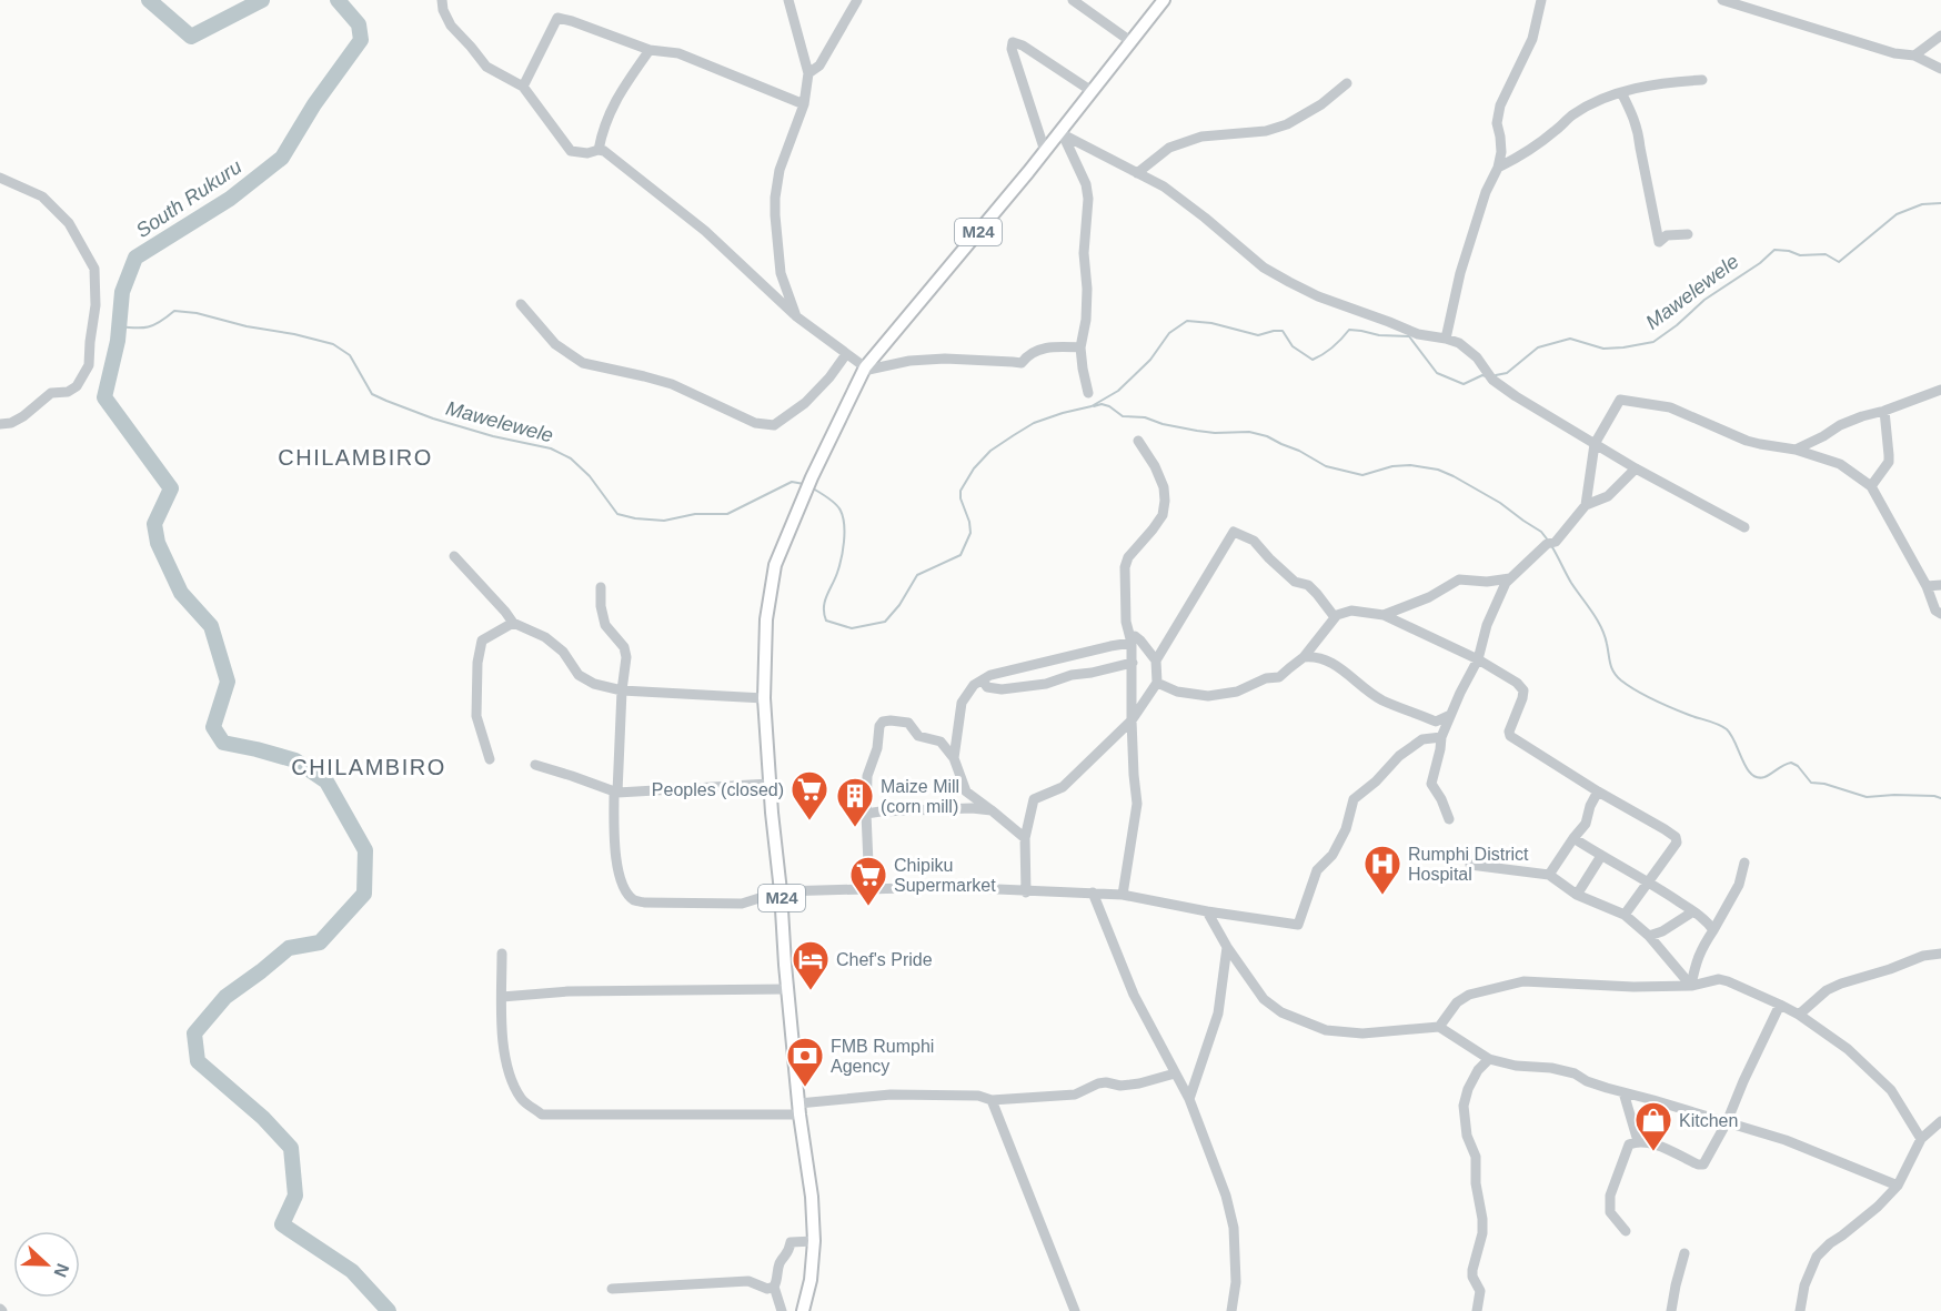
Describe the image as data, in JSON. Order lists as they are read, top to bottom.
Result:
{
  "streets": {
    "main road": ["M24"]
  },
  "districts": ["CHILAMBIRO", "CHILAMBIRO"],
  "water": ["South Rukuru", "Mawelewele"],
  "places": {
    "supermarket": ["Peoples (closed)", "Chipiku Supermarket"],
    "building": ["Maize Mill (corn mill)"],
    "hospital": ["Rumphi District Hospital"],
    "hotel": ["Chef's Pride"],
    "bank": ["FMB Rumphi Agency"],
    "shop": ["Kitchen"]
  },
  "north": "right"
}
